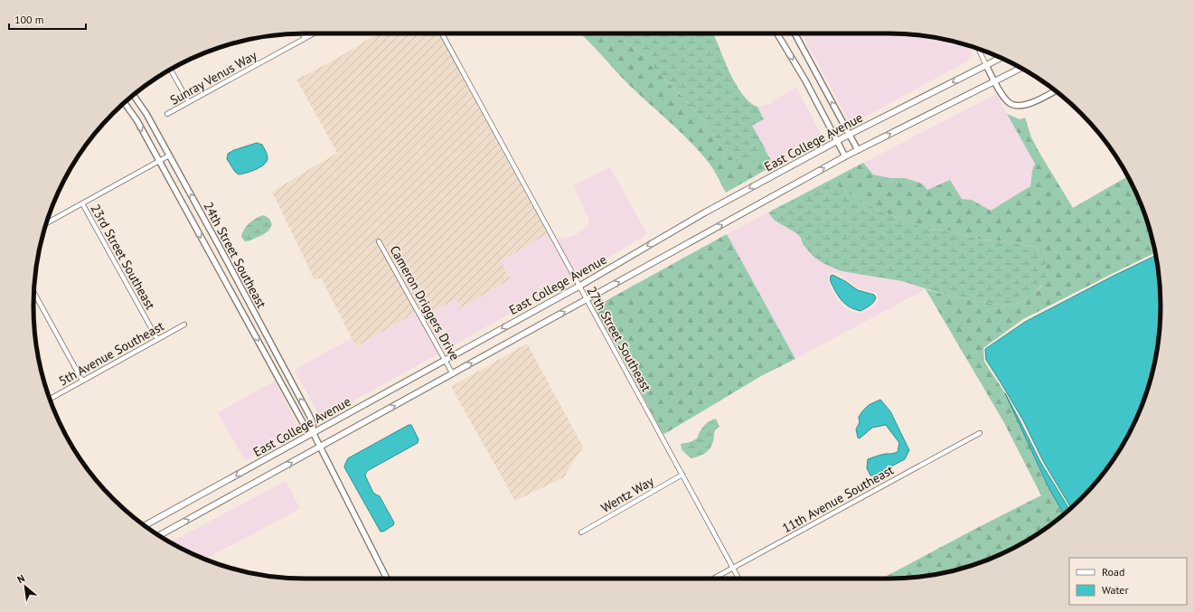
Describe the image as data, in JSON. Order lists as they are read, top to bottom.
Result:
{
  "streets": {
    "main road": ["East College Avenue"],
    "street": [
      "Sunray Venus Way",
      "24th Street Southeast",
      "23rd Street Southeast",
      "Cameron Driggers Drive",
      "27th Street Southeast",
      "5th Avenue Southeast",
      "Wentz Way",
      "11th Avenue Southeast"
    ]
  },
  "crossings": [
    ["East College Avenue", "24th Street Southeast"],
    ["East College Avenue", "Cameron Driggers Drive"],
    ["East College Avenue", "27th Street Southeast"],
    ["23rd Street Southeast", "5th Avenue Southeast"],
    ["27th Street Southeast", "Wentz Way"],
    ["27th Street Southeast", "11th Avenue Southeast"]
  ],
  "legend": ["Road", "Water"],
  "scale_bar": "100 m",
  "north": "top left"
}
